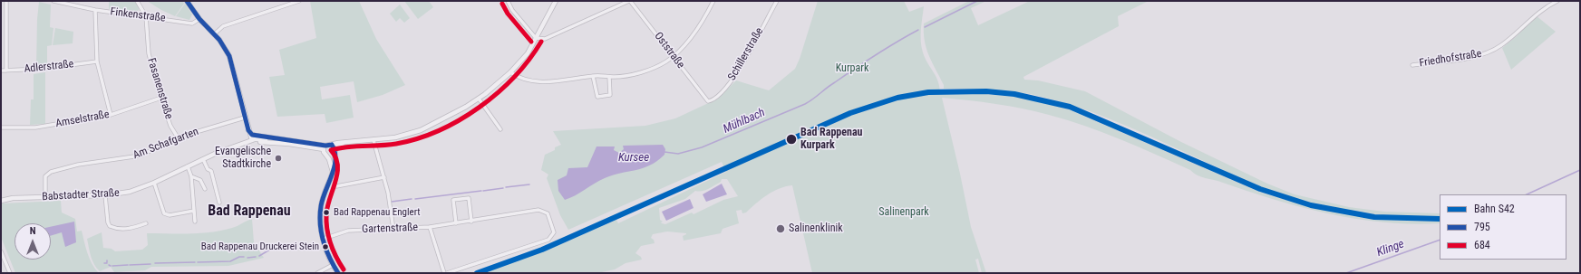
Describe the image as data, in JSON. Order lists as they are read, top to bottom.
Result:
{
  "streets": {
    "street": [
      "Finkenstraße",
      "Oststraße",
      "Schillerstraße",
      "Friedhofstraße",
      "Adlerstraße",
      "Fasanenstraße",
      "Amselstraße",
      "Am Schafgarten",
      "Babstadter Straße",
      "Gartenstraße"
    ]
  },
  "crossings": [
    ["Finkenstraße", "Fasanenstraße"],
    ["Oststraße", "Schillerstraße"],
    ["Fasanenstraße", "Amselstraße"],
    ["Fasanenstraße", "Am Schafgarten"],
    ["Am Schafgarten", "Babstadter Straße"]
  ],
  "districts": ["Bad Rappenau"],
  "water": ["Mühlbach", "Kursee", "Klinge"],
  "parks": ["Kurpark", "Salinenpark"],
  "places": [
    "Bad Rappenau Kurpark",
    "Evangelische Stadtkirche",
    "Bad Rappenau Englert",
    "Salinenklinik",
    "Bad Rappenau Druckerei Stein"
  ],
  "lines": ["transit line 795", "transit line 684", "rail line S42"],
  "legend": ["Bahn S42", "795", "684"],
  "north": "top"
}
